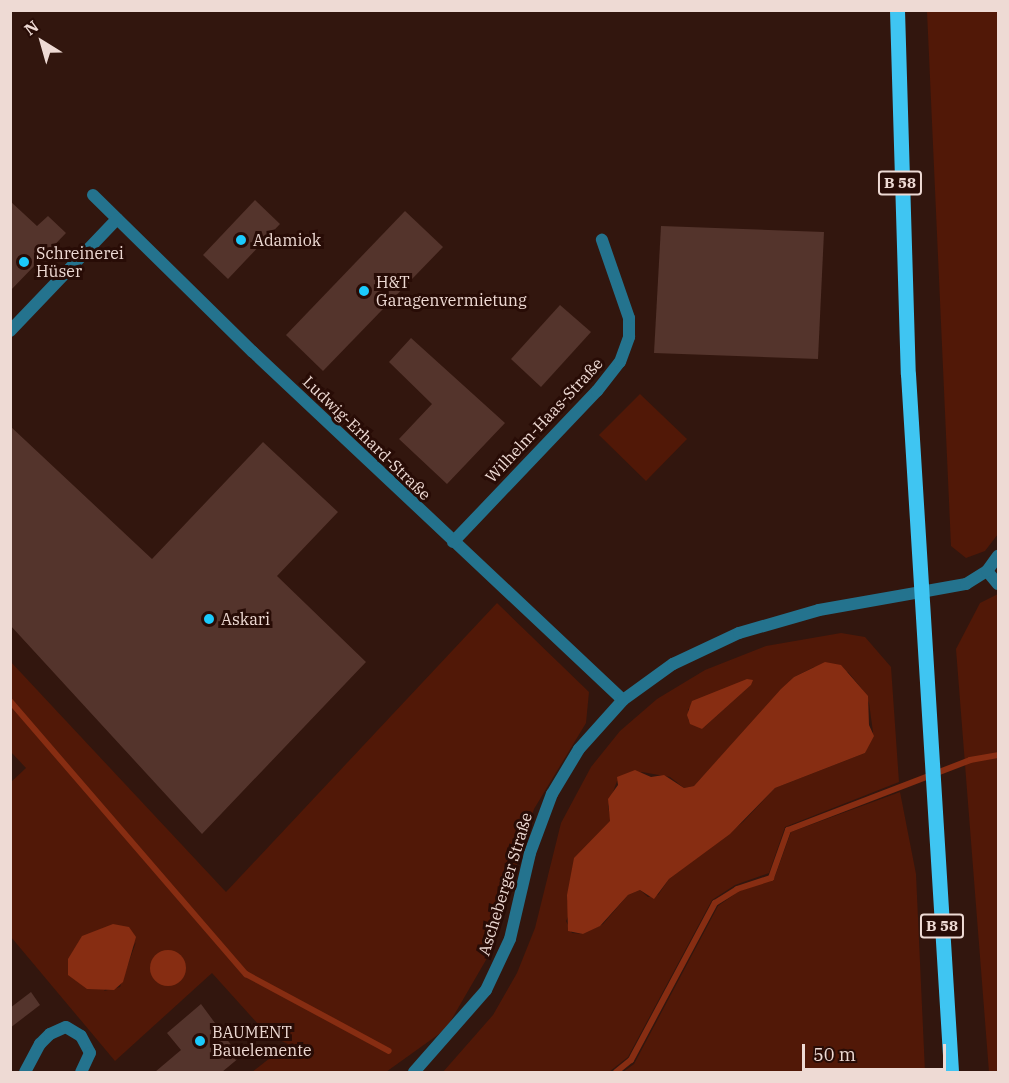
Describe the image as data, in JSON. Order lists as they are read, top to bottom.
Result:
{
  "streets": {
    "main road": ["B 58"],
    "street": ["Wilhelm-Haas-Straße", "Ludwig-Erhard-Straße", "Ascheberger Straße"]
  },
  "crossings": [
    ["B 58", "Ascheberger Straße"],
    ["Wilhelm-Haas-Straße", "Ludwig-Erhard-Straße"],
    ["Ludwig-Erhard-Straße", "Ascheberger Straße"]
  ],
  "places": [
    "Adamiok",
    "Schreinerei Hüser",
    "H&T Garagenvermietung",
    "Askari",
    "BAUMENT Bauelemente"
  ],
  "scale_bar": "50 m",
  "north": "top left"
}
